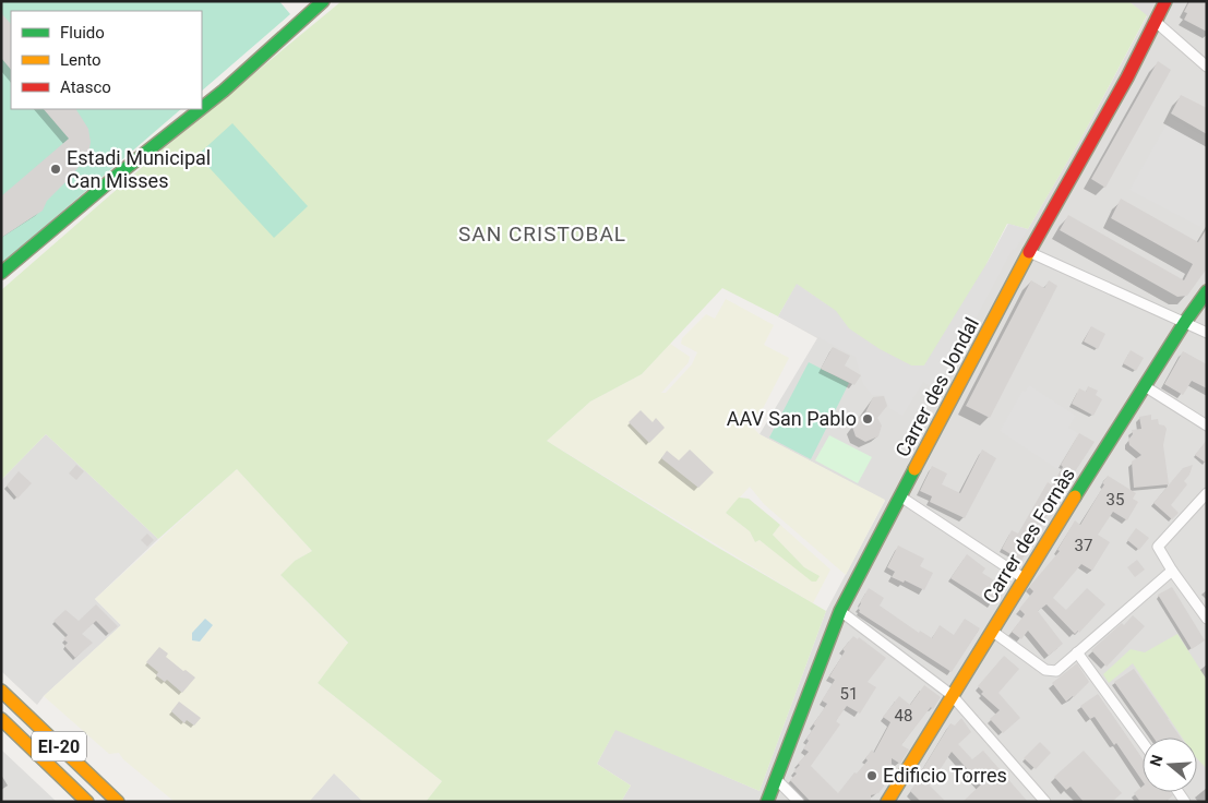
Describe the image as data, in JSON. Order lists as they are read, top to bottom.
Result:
{
  "streets": {
    "main road": ["Carrer des Jondal", "Carrer des Fornàs", "EI-20"]
  },
  "districts": ["SAN CRISTOBAL"],
  "places": ["Estadi Municipal Can Misses", "AAV San Pablo", "Edificio Torres"],
  "house_numbers": [
    "35",
    "37",
    "51",
    "48"
  ],
  "legend": ["Fluido", "Lento", "Atasco"],
  "north": "left"
}
